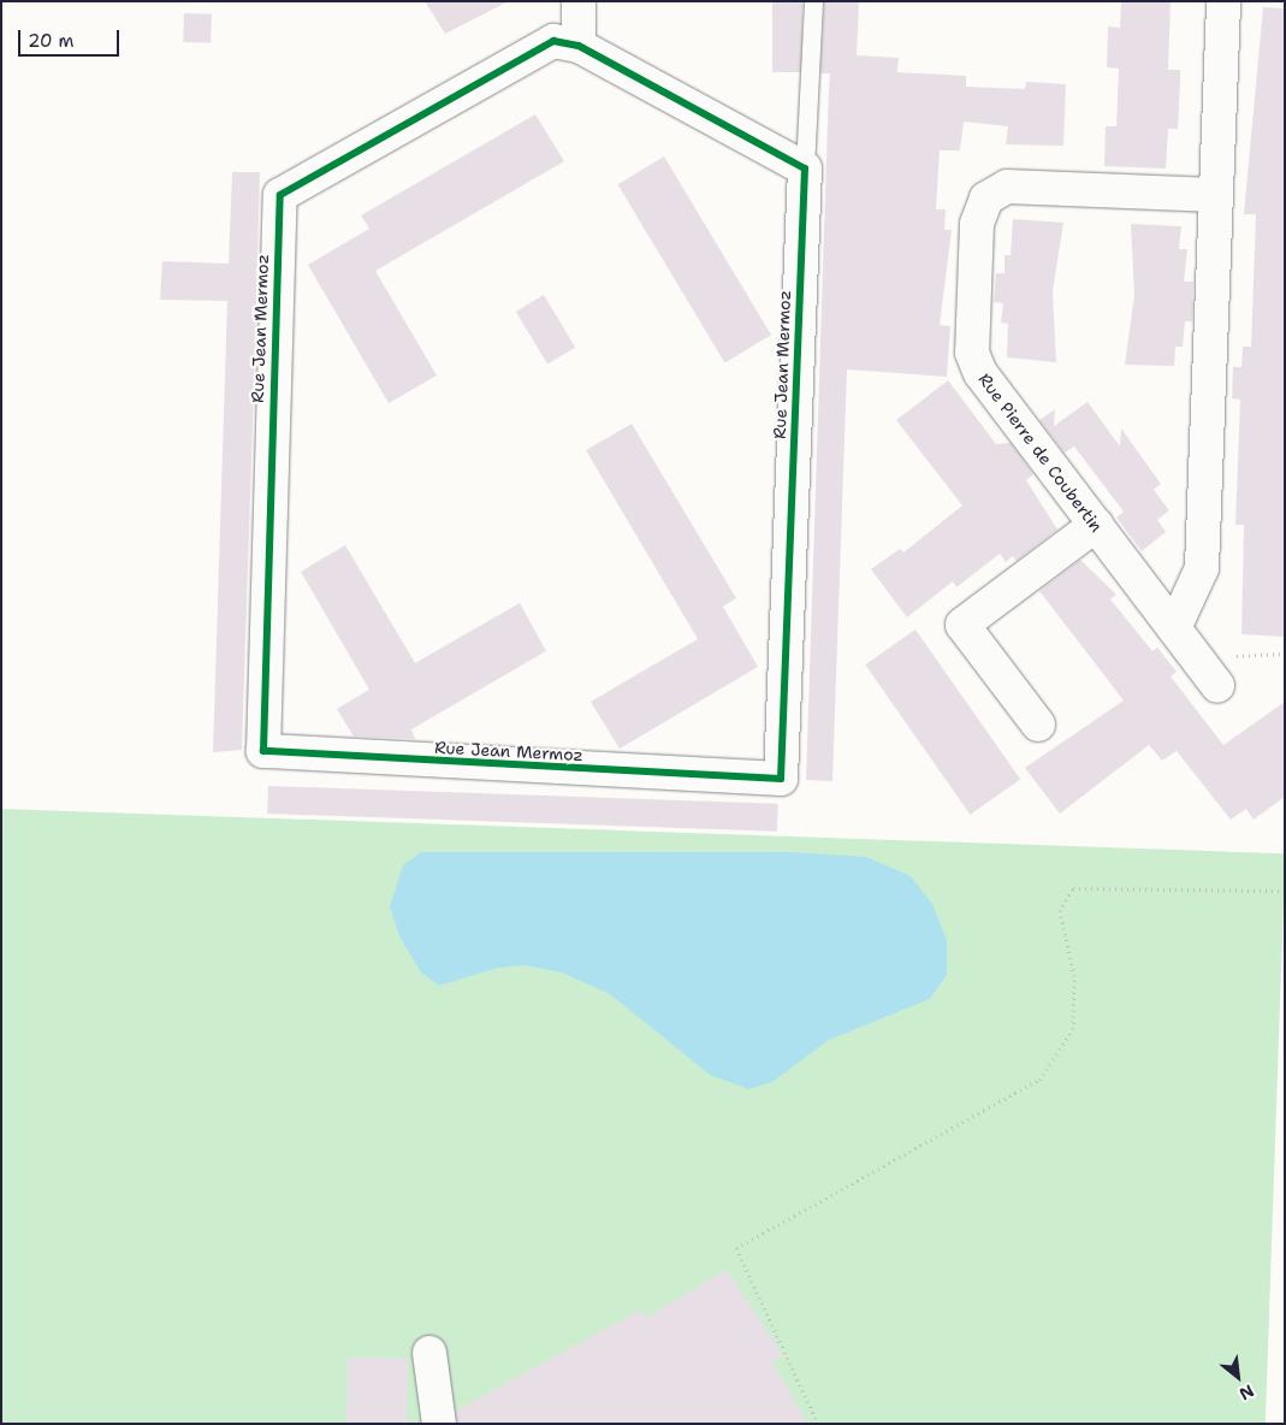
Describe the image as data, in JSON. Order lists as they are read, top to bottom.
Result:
{
  "streets": {
    "street": ["Rue Jean Mermoz", "Rue Pierre de Coubertin"]
  },
  "scale_bar": "20 m",
  "north": "bottom right"
}
